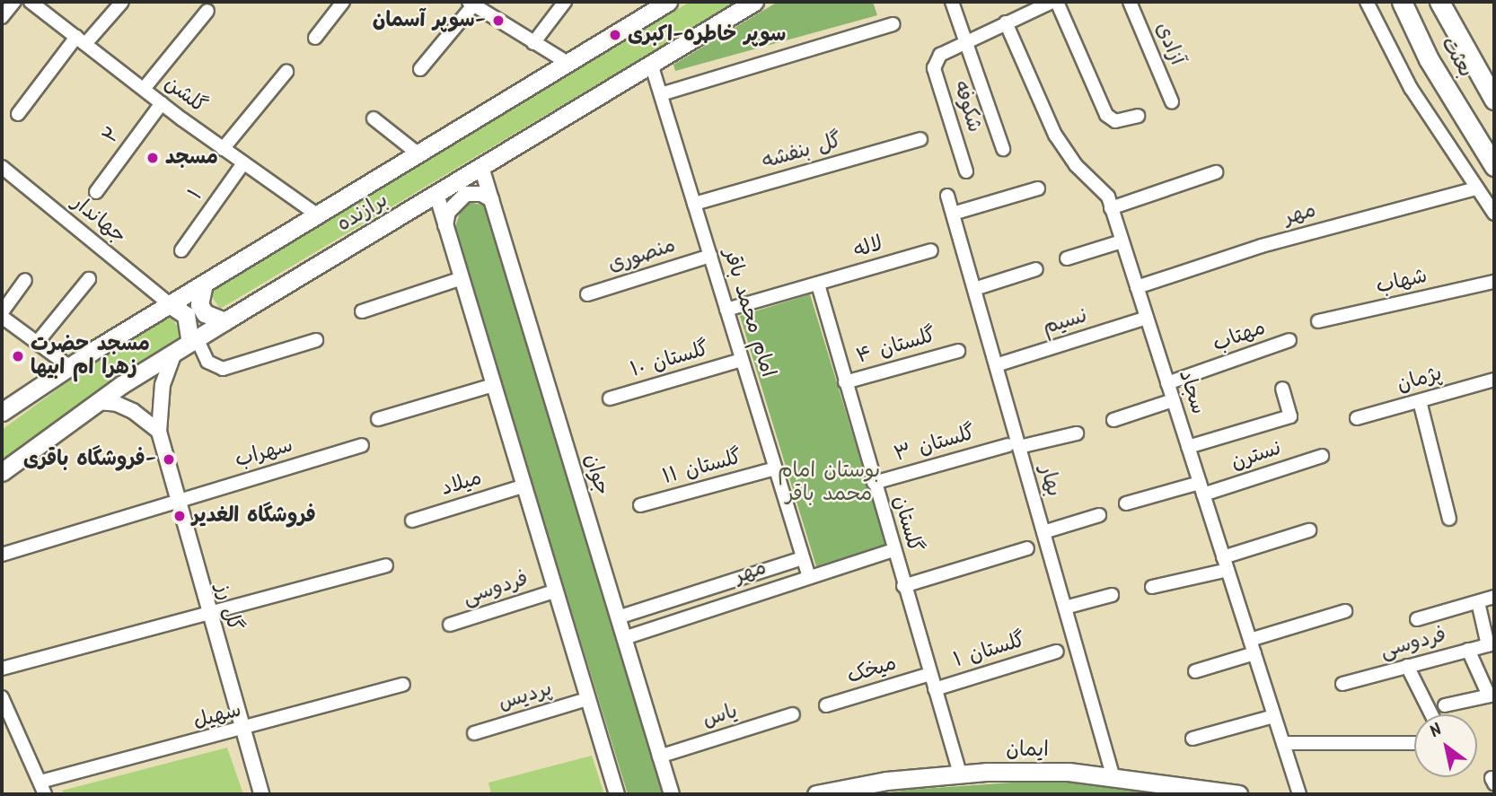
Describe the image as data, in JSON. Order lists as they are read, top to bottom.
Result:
{
  "streets": {
    "main road": ["بعثت", "برازنده", "ایمان"],
    "street": [
      "آزادی",
      "گلشن",
      "شکوفه",
      "۲",
      "گل بنفشه",
      "۱",
      "مهر",
      "جهاندار",
      "لاله",
      "منصوری",
      "شهاب",
      "امام محمد باقر",
      "نسیم",
      "مهتاب",
      "گلستان ۴",
      "گلستان ۱۰",
      "پژمان",
      "سجاد",
      "گلستان ۳",
      "سهراب",
      "نسترن",
      "گلستان ۱۱",
      "جوان",
      "بهار",
      "میلاد",
      "گلستان",
      "فردوسی",
      "گل رز",
      "گلستان ۱",
      "میخک",
      "پردیس",
      "سهیل",
      "یاس"
    ]
  },
  "crossings": [
    ["گلشن", "۲"],
    ["گلشن", "۱"],
    ["گلشن", "برازنده"],
    ["گل بنفشه", "امام محمد باقر"],
    ["برازنده", "جهاندار"],
    ["برازنده", "امام محمد باقر"],
    ["برازنده", "جوان"],
    ["برازنده", "گل رز"],
    ["مهر", "امام محمد باقر"],
    ["مهر", "سجاد"],
    ["مهر", "جوان"],
    ["مهر", "گلستان"],
    ["لاله", "امام محمد باقر"],
    ["لاله", "گلستان"],
    ["منصوری", "امام محمد باقر"],
    ["امام محمد باقر", "گلستان ۱۰"],
    ["امام محمد باقر", "گلستان ۱۱"],
    ["نسیم", "سجاد"],
    ["نسیم", "بهار"],
    ["مهتاب", "سجاد"],
    ["گلستان ۴", "گلستان"],
    ["سجاد", "نسترن"],
    ["گلستان ۳", "بهار"],
    ["گلستان ۳", "گلستان"],
    ["سهراب", "گل رز"],
    ["جوان", "یاس"],
    ["بهار", "ایمان"],
    ["گلستان", "گلستان ۱"],
    ["گلستان", "میخک"],
    ["گلستان", "ایمان"],
    ["گل رز", "سهیل"]
  ],
  "parks": ["بوستان امام محمد باقر"],
  "places": [
    "سوپر آسمان-",
    "سوپر خاطره-اکبری",
    "مسجد",
    "مسجد حضرت زهرا ام ابیها",
    "فروشگاه باقری-",
    "فروشگاه الغدیر"
  ],
  "north": "top left"
}
